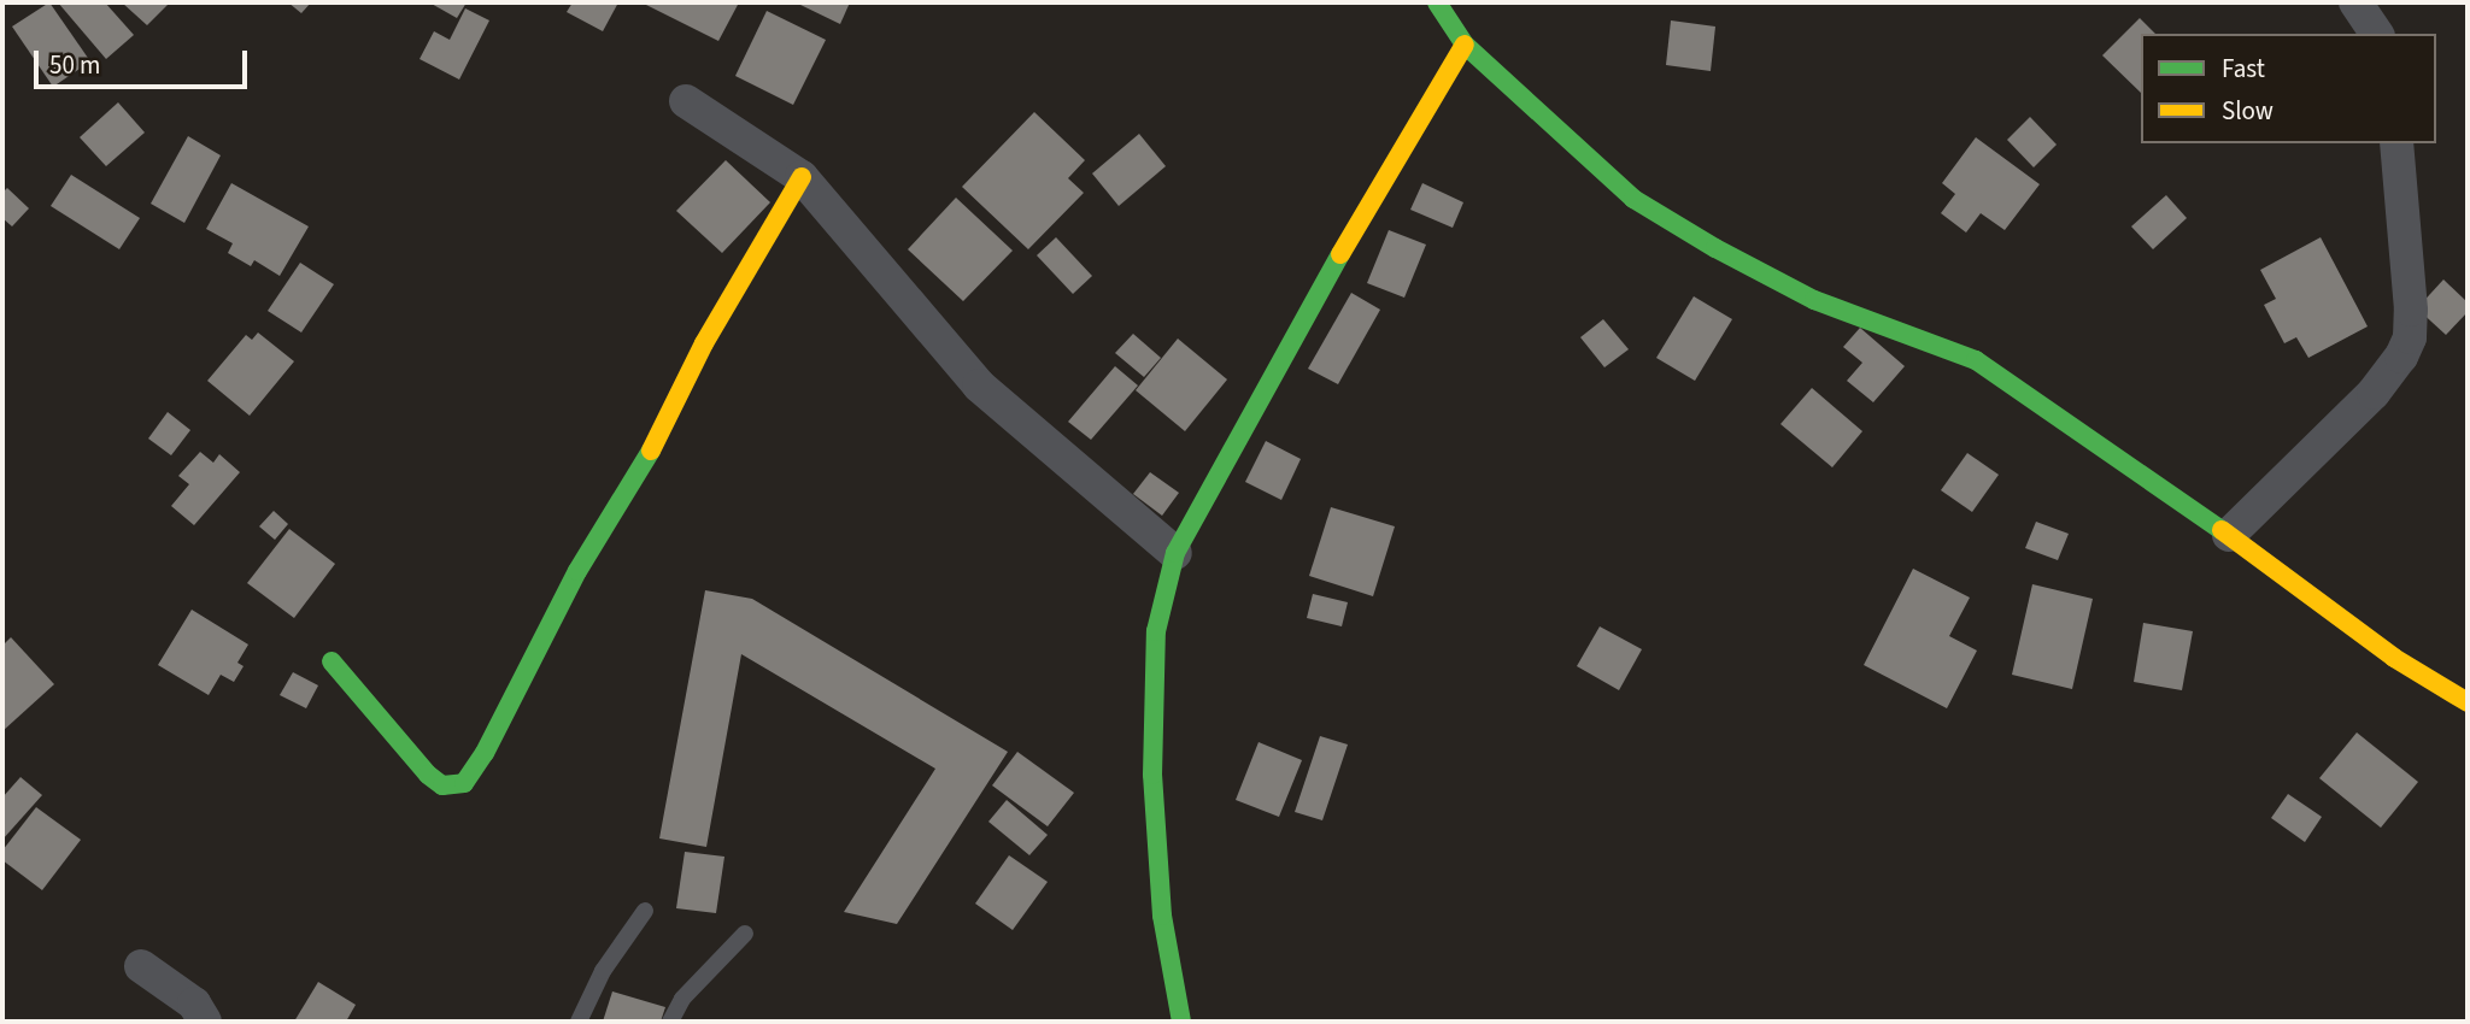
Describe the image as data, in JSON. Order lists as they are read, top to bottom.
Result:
{
  "legend": ["Fast", "Slow"],
  "scale_bar": "50 m"
}
